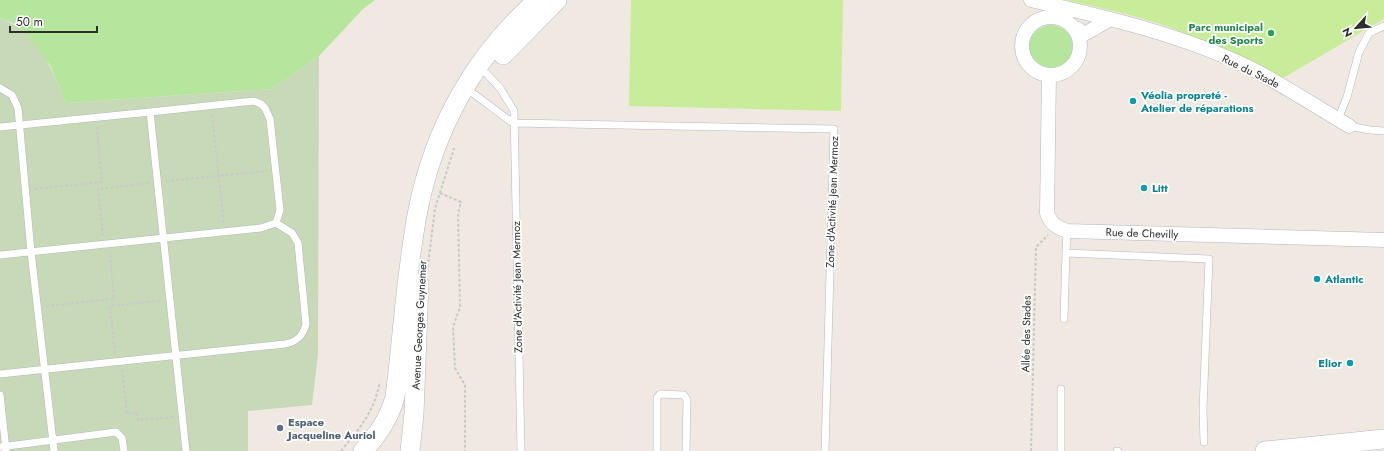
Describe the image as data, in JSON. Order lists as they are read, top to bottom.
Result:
{
  "streets": {
    "main road": ["Avenue Georges Guynemer"],
    "street": ["Rue du Stade", "Rue de Chevilly"],
    "lane": ["Zone d'Activité Jean Mermoz"],
    "path": ["Allée des Stades"]
  },
  "crossings": [
    ["Zone d'Activité Jean Mermoz", "Avenue Georges Guynemer"],
    ["Rue de Chevilly", "Allée des Stades"]
  ],
  "places": [
    "Parc municipal des Sports",
    "Véolia propreté - Atelier de réparations",
    "Litt",
    "Atlantic",
    "Elior",
    "Espace Jacqueline Auriol"
  ],
  "scale_bar": "50 m",
  "north": "bottom left"
}
